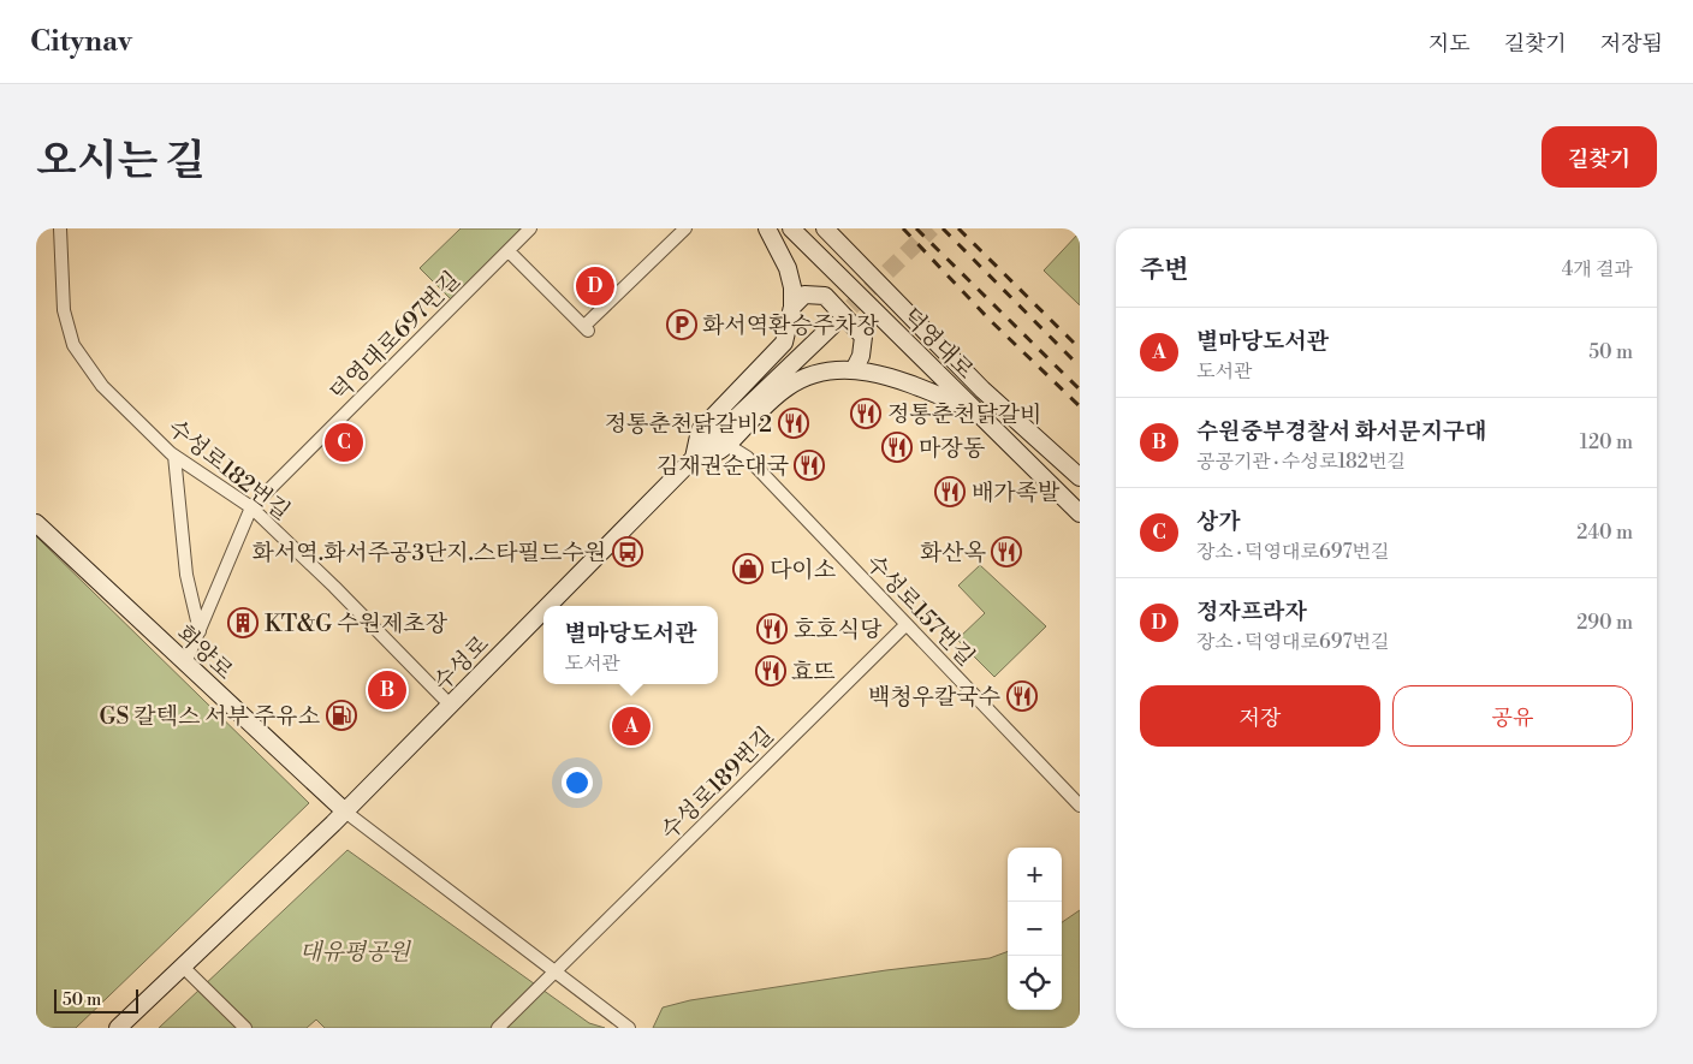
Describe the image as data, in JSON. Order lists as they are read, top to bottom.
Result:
{
  "streets": {
    "main road": ["덕영대로", "화양로", "수성로"],
    "street": [
      "덕영대로697번길",
      "수성로182번길",
      "수성로157번길",
      "수성로189번길"
    ]
  },
  "crossings": [
    ["덕영대로697번길", "수성로182번길"],
    ["덕영대로697번길", "화양로"],
    ["수성로182번길", "수성로"],
    ["수성로157번길", "수성로189번길"],
    ["화양로", "수성로"]
  ],
  "parks": ["대유평공원"],
  "places": {
    "parking": ["화서역환승주차장"],
    "restaurant": [
      "정통춘천닭갈비",
      "정통춘천닭갈비2",
      "마장동",
      "김재권순대국",
      "배가족발",
      "화산옥",
      "호호식당",
      "효뜨",
      "백청우칼국수"
    ],
    "bus stop": ["화서역.화서주공3단지.스타필드수원"],
    "shop": ["다이소"],
    "building": ["KT&G 수원제초장"],
    "fuel station": ["GS 칼텍스 서부 주유소"]
  },
  "scale_bar": "50 m",
  "page": {
    "header": "Citynav",
    "nav": ["지도", "길찾기", "저장됨"],
    "title": "오시는 길",
    "buttons": [
      "길찾기",
      ["저장", "공유"]
    ],
    "heading": ["주변", "4개 결과"],
    "pins": [
      "D",
      "C",
      "B",
      "A"
    ],
    "list": [
      {
        "mark": "A",
        "name": "별마당도서관",
        "note": "도서관",
        "value": "50 m"
      },
      {
        "mark": "B",
        "name": "수원중부경찰서 화서문지구대",
        "note": "공공기관 · 수성로182번길",
        "value": "120 m"
      },
      {
        "mark": "C",
        "name": "상가",
        "note": "장소 · 덕영대로697번길",
        "value": "240 m"
      },
      {
        "mark": "D",
        "name": "정자프라자",
        "note": "장소 · 덕영대로697번길",
        "value": "290 m"
      }
    ],
    "popup": ["별마당도서관", "도서관"],
    "map_buttons": ["+", "−"],
    "scale": "50 m"
  }
}
